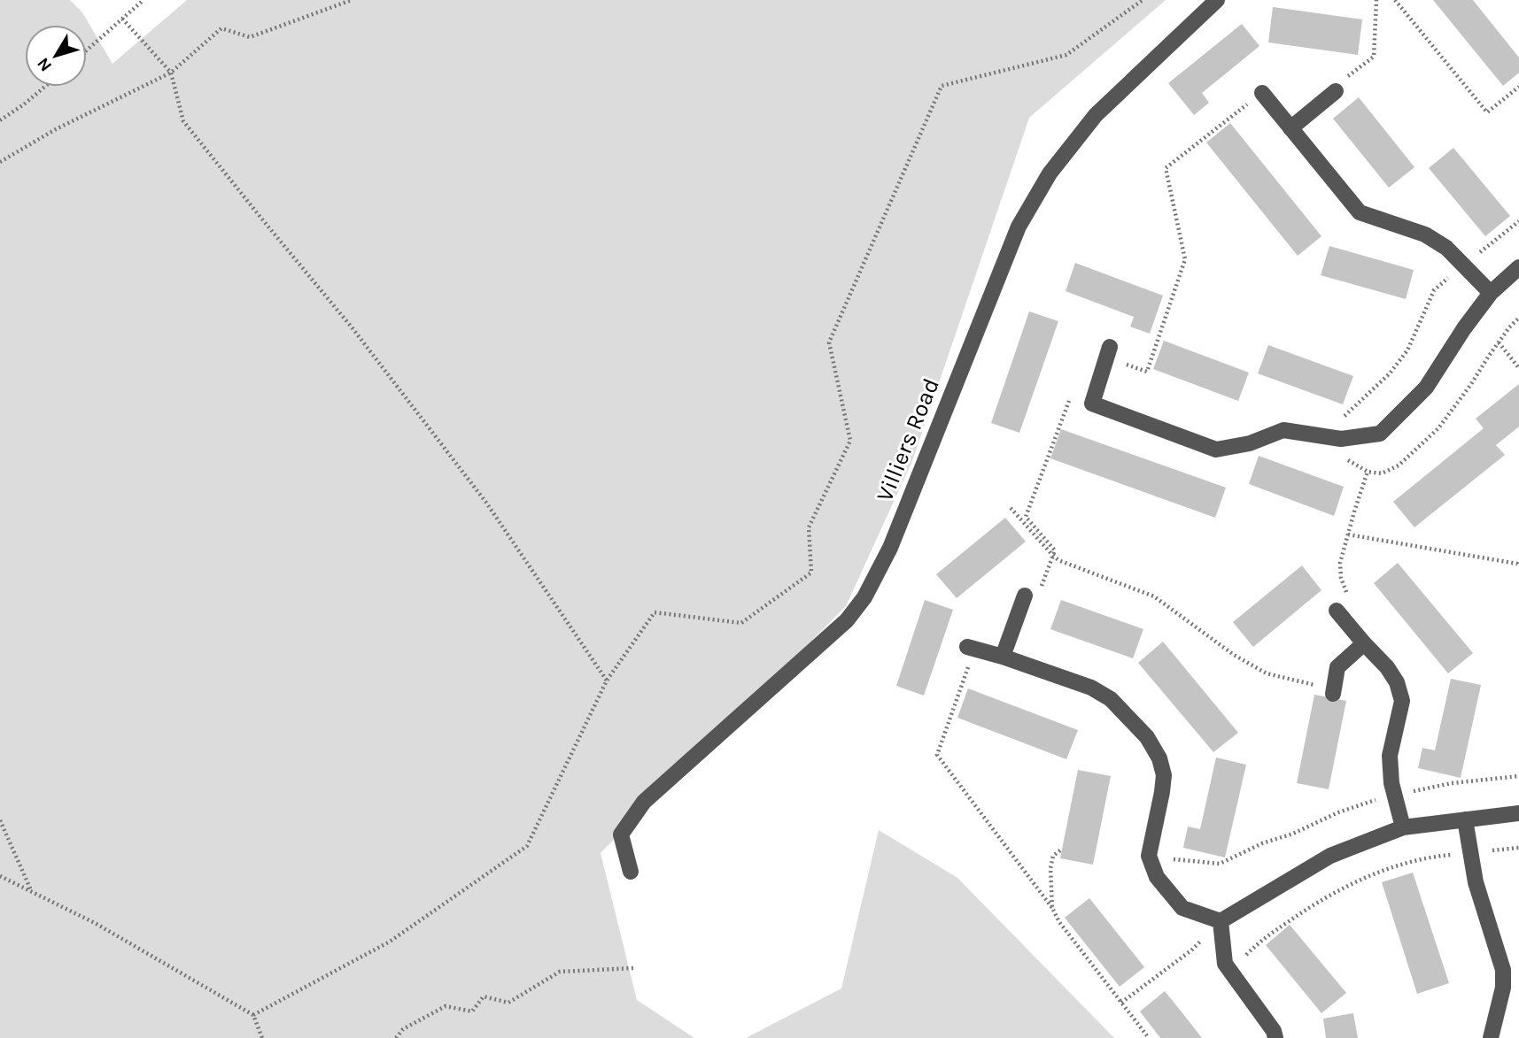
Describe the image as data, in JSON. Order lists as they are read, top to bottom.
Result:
{
  "streets": {
    "street": ["Villiers Road"]
  },
  "north": "bottom left"
}
